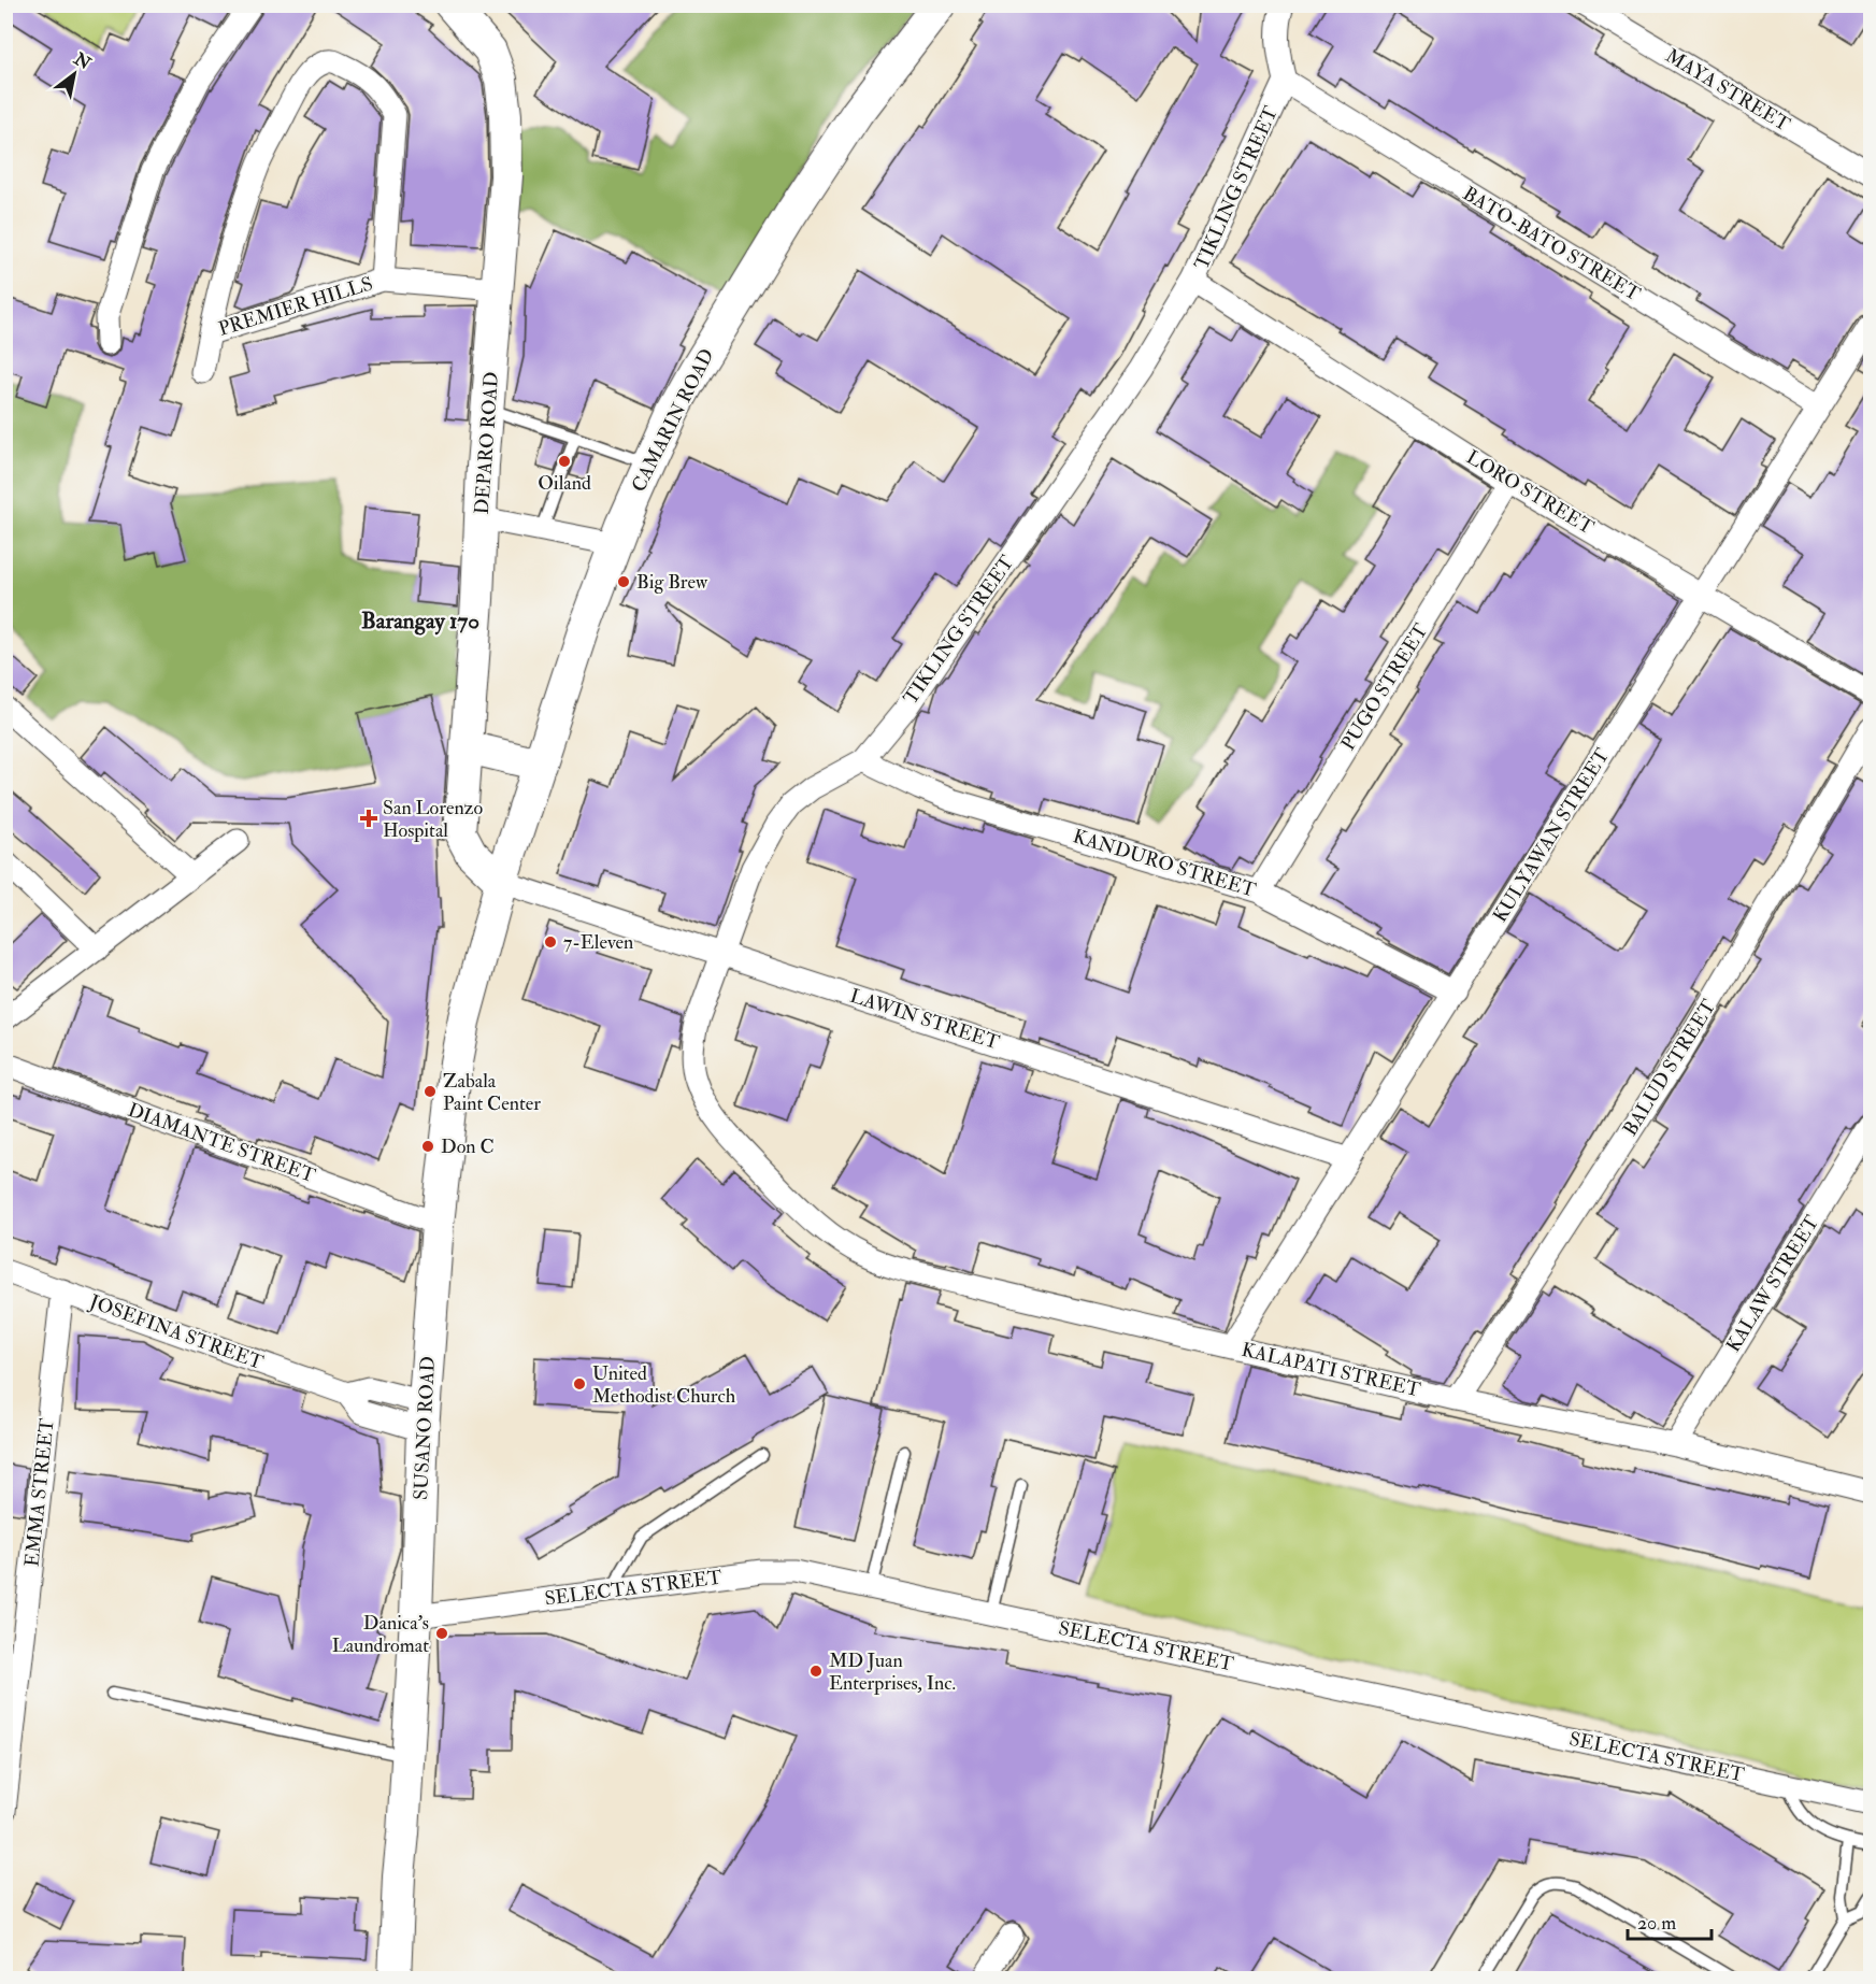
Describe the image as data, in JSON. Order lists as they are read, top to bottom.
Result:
{
  "streets": {
    "main road": ["CAMARIN ROAD", "DEPARO ROAD", "SUSANO ROAD"],
    "street": [
      "MAYA STREET",
      "TIKLING STREET",
      "BATO-BATO STREET",
      "PREMIER HILLS",
      "LORO STREET",
      "PUGO STREET",
      "KULYAWAN STREET",
      "KANDURO STREET",
      "LAWIN STREET",
      "BALUD STREET",
      "DIAMANTE STREET",
      "KALAW STREET",
      "JOSEFINA STREET",
      "KALAPATI STREET",
      "EMMA STREET",
      "SELECTA STREET"
    ]
  },
  "crossings": [
    ["TIKLING STREET", "BATO-BATO STREET"],
    ["TIKLING STREET", "LORO STREET"],
    ["TIKLING STREET", "KANDURO STREET"],
    ["TIKLING STREET", "LAWIN STREET"],
    ["TIKLING STREET", "KALAPATI STREET"],
    ["BATO-BATO STREET", "KULYAWAN STREET"],
    ["PREMIER HILLS", "DEPARO ROAD"],
    ["CAMARIN ROAD", "DEPARO ROAD"],
    ["CAMARIN ROAD", "LAWIN STREET"],
    ["CAMARIN ROAD", "SUSANO ROAD"],
    ["DEPARO ROAD", "LAWIN STREET"],
    ["DEPARO ROAD", "SUSANO ROAD"],
    ["LORO STREET", "PUGO STREET"],
    ["LORO STREET", "KULYAWAN STREET"],
    ["PUGO STREET", "KANDURO STREET"],
    ["KULYAWAN STREET", "KANDURO STREET"],
    ["KULYAWAN STREET", "LAWIN STREET"],
    ["KULYAWAN STREET", "KALAPATI STREET"],
    ["LAWIN STREET", "SUSANO ROAD"],
    ["BALUD STREET", "KALAPATI STREET"],
    ["DIAMANTE STREET", "SUSANO ROAD"],
    ["KALAW STREET", "KALAPATI STREET"],
    ["JOSEFINA STREET", "SUSANO ROAD"],
    ["JOSEFINA STREET", "EMMA STREET"],
    ["SUSANO ROAD", "SELECTA STREET"]
  ],
  "districts": ["Barangay 170"],
  "places": {
    "other": [
      "Oiland",
      "Big Brew",
      "7-Eleven",
      "Zabala Paint Center",
      "Don C",
      "United Methodist Church",
      "Danica's Laundromat",
      "MD Juan Enterprises, Inc."
    ],
    "health": ["San Lorenzo Hospital"]
  },
  "scale_bar": "20 m",
  "north": "top right"
}
